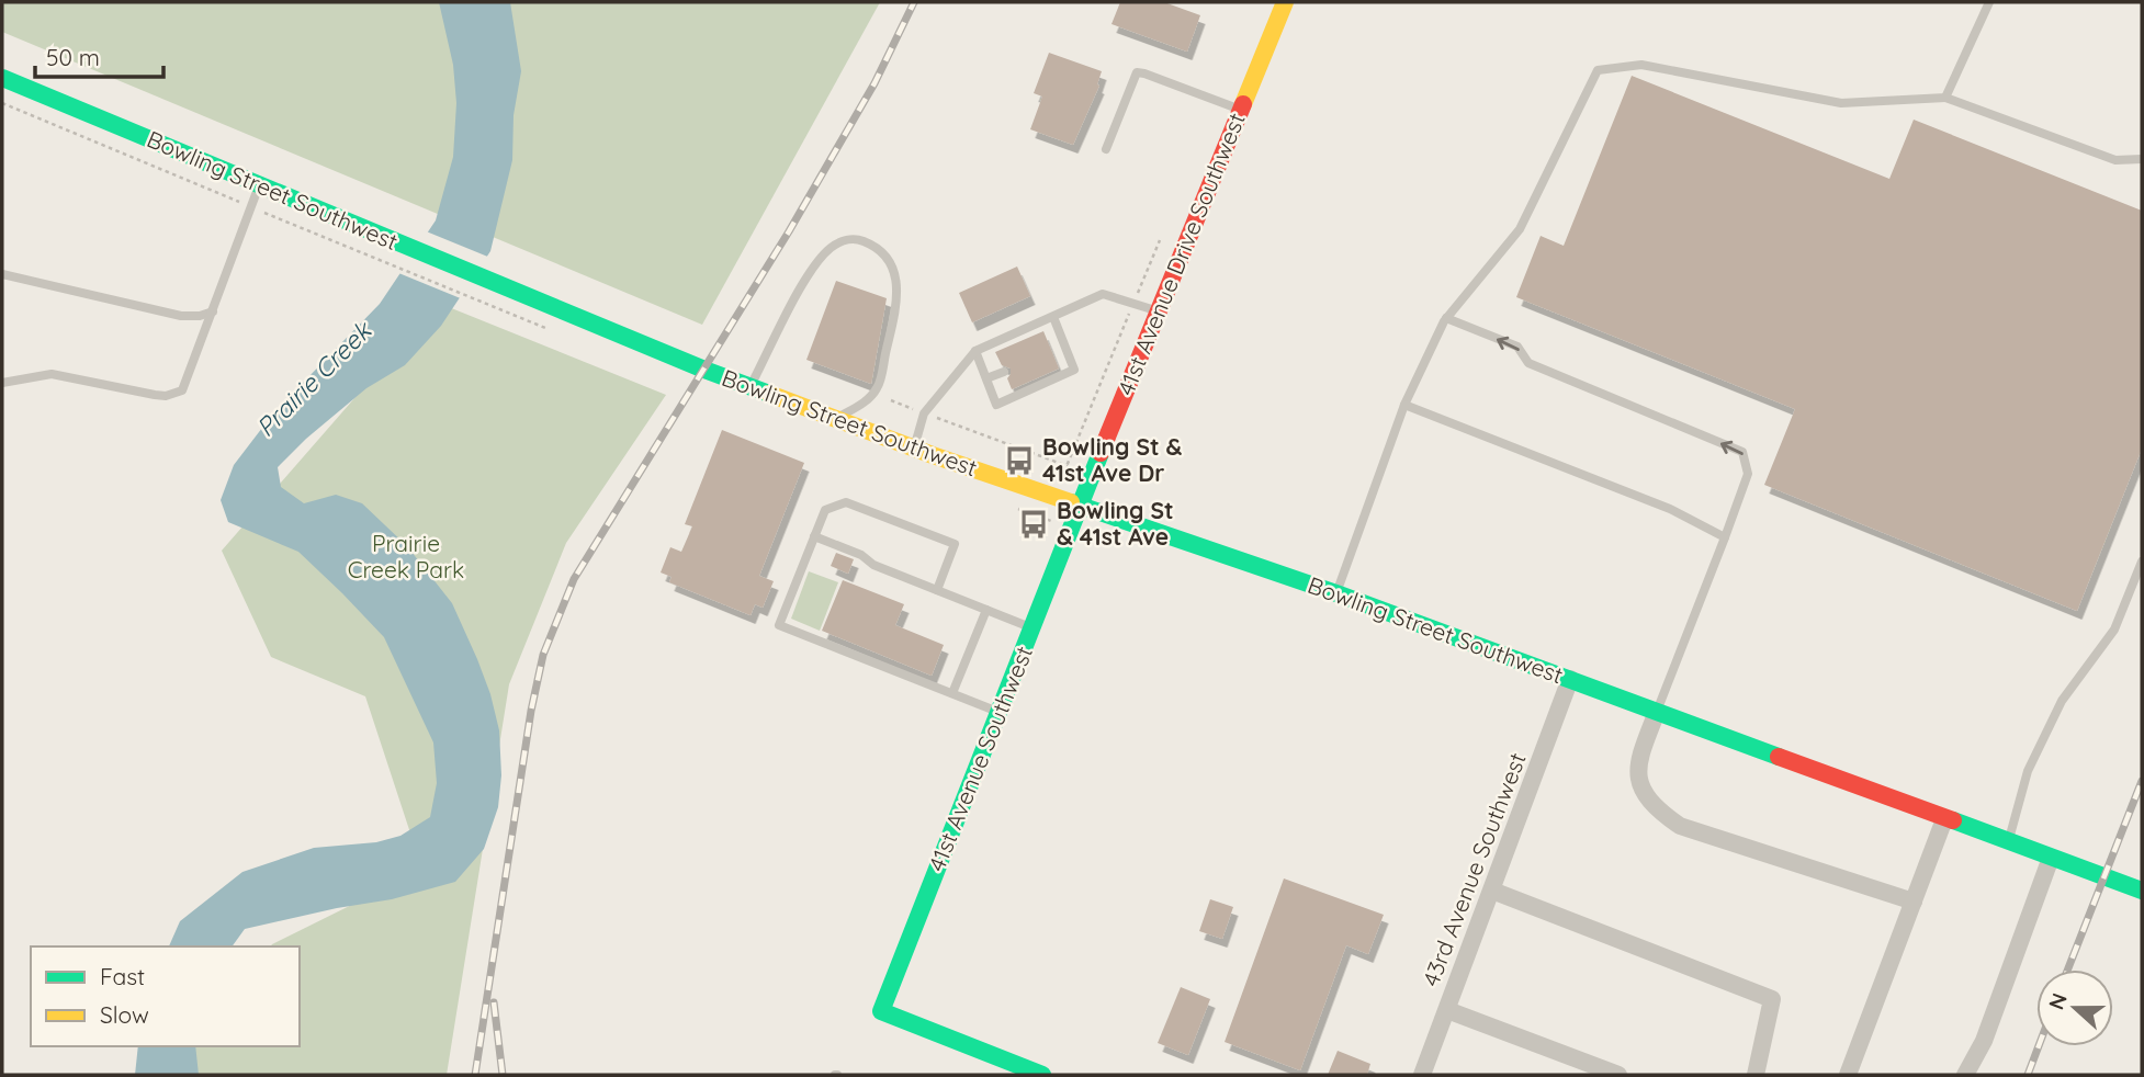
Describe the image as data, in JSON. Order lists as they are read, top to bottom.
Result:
{
  "streets": {
    "main road": ["Bowling Street Southwest", "41st Avenue Drive Southwest", "41st Avenue Southwest"],
    "street": ["43rd Avenue Southwest"]
  },
  "crossings": [
    ["Bowling Street Southwest", "41st Avenue Drive Southwest"],
    ["Bowling Street Southwest", "41st Avenue Southwest"],
    ["Bowling Street Southwest", "43rd Avenue Southwest"],
    ["41st Avenue Drive Southwest", "41st Avenue Southwest"]
  ],
  "water": ["Prairie Creek"],
  "parks": ["Prairie Creek Park"],
  "places": {
    "bus stop": ["Bowling St & 41st Ave Dr", "Bowling St & 41st Ave"]
  },
  "legend": ["Fast", "Slow"],
  "scale_bar": "50 m",
  "north": "left"
}
